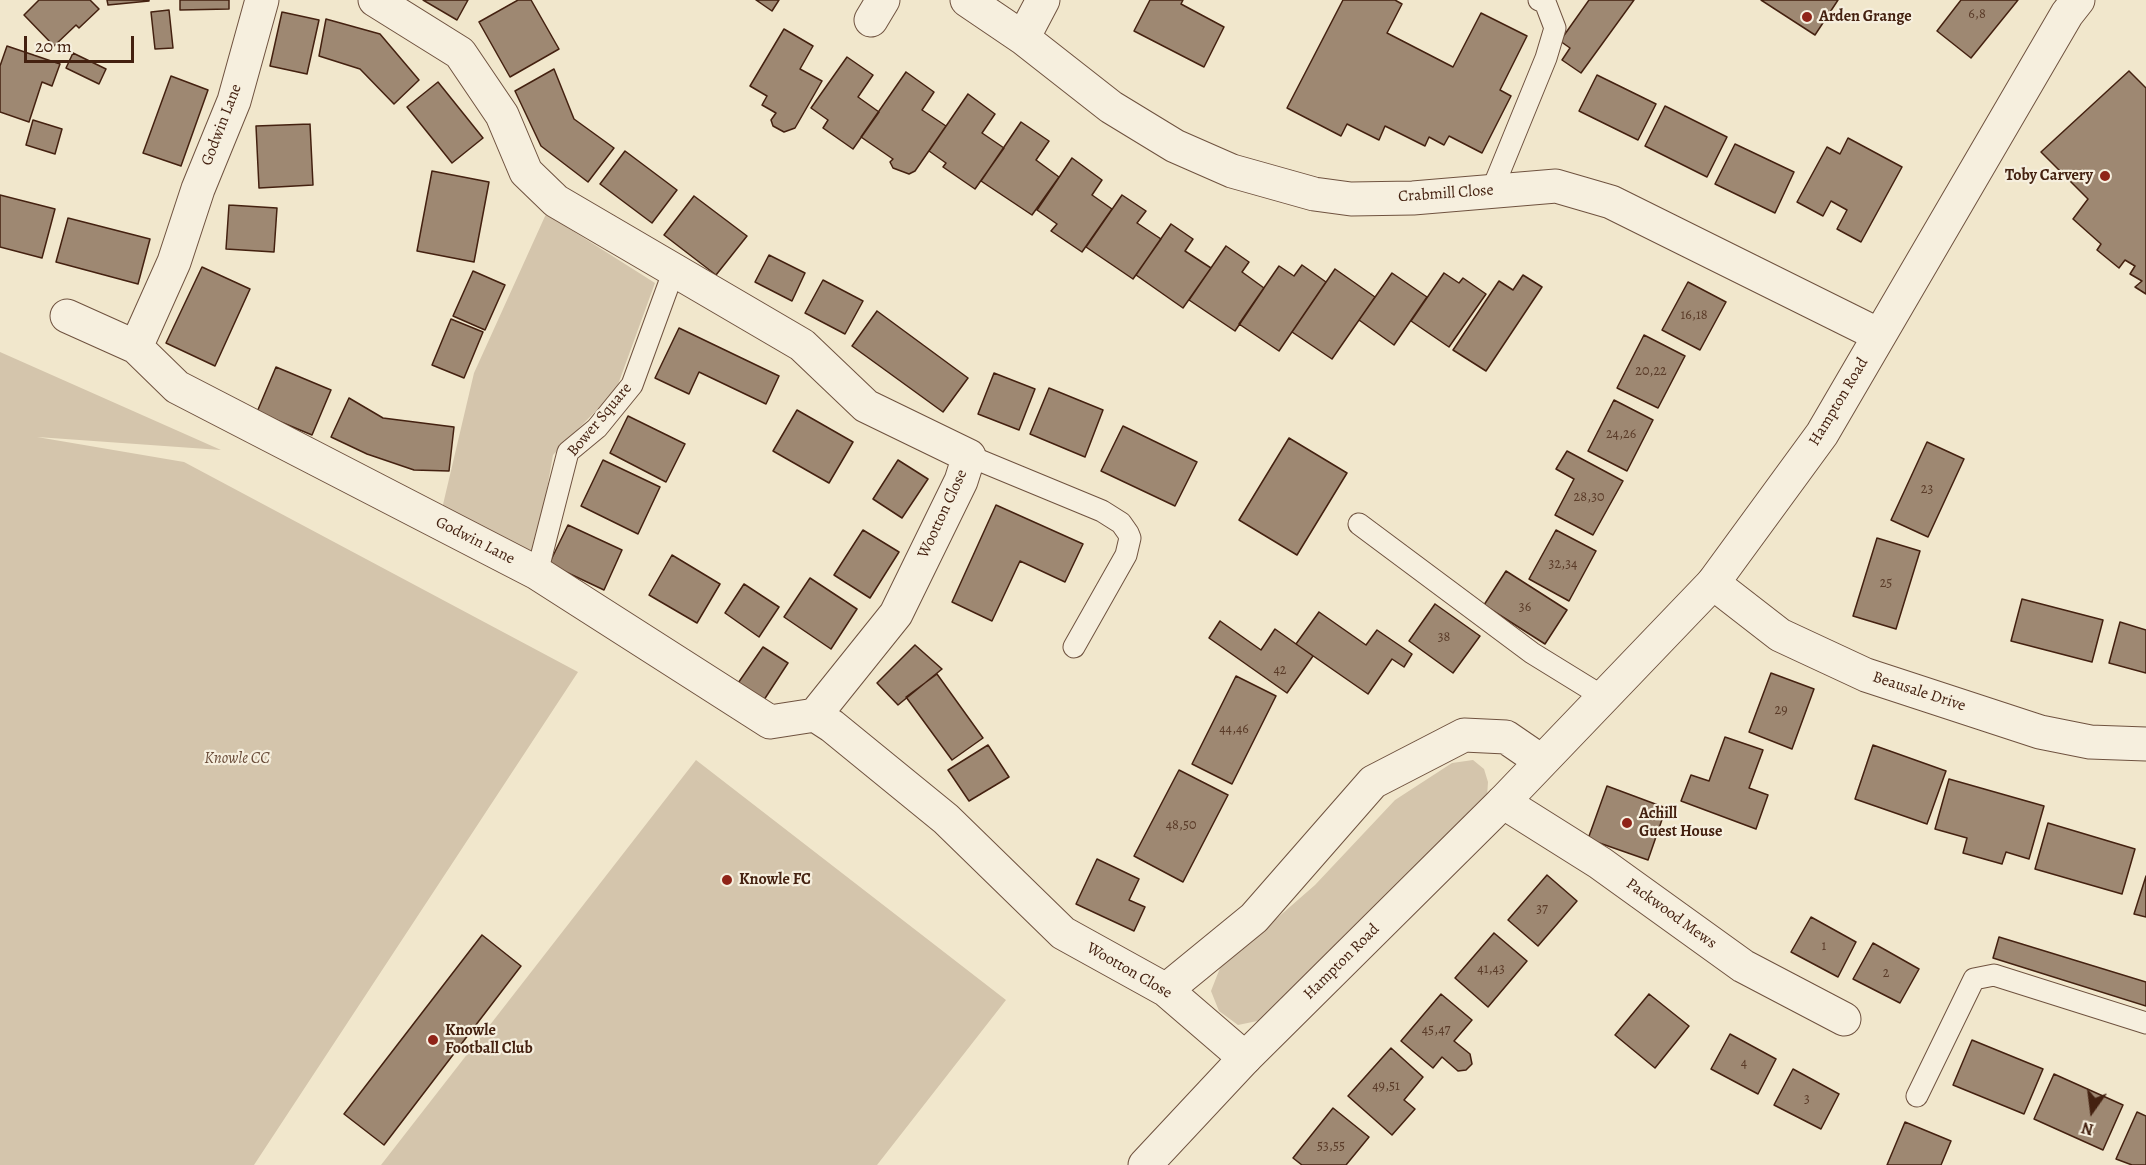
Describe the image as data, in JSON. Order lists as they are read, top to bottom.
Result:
{
  "streets": {
    "street": [
      "Godwin Lane",
      "Crabmill Close",
      "Hampton Road",
      "Wootton Close",
      "Beausale Drive",
      "Packwood Mews"
    ],
    "lane": ["Bower Square"]
  },
  "crossings": [
    ["Godwin Lane", "Bower Square"],
    ["Godwin Lane", "Wootton Close"],
    ["Crabmill Close", "Hampton Road"],
    ["Hampton Road", "Wootton Close"],
    ["Hampton Road", "Beausale Drive"],
    ["Hampton Road", "Packwood Mews"],
    ["Bower Square", "Wootton Close"]
  ],
  "parks": ["Knowle CC"],
  "places": [
    "Arden Grange",
    "Toby Carvery",
    "Achill Guest House",
    "Knowle FC",
    "Knowle Football Club"
  ],
  "house_numbers": [
    "6,8",
    "16,18",
    "20,22",
    "24,26",
    "23",
    "28,30",
    "32,34",
    "25",
    "36",
    "38",
    "42",
    "29",
    "44,46",
    "48,50",
    "37",
    "1",
    "41,43",
    "2",
    "45,47",
    "4",
    "49,51",
    "3",
    "53,55"
  ],
  "scale_bar": "20 m",
  "north": "bottom"
}
